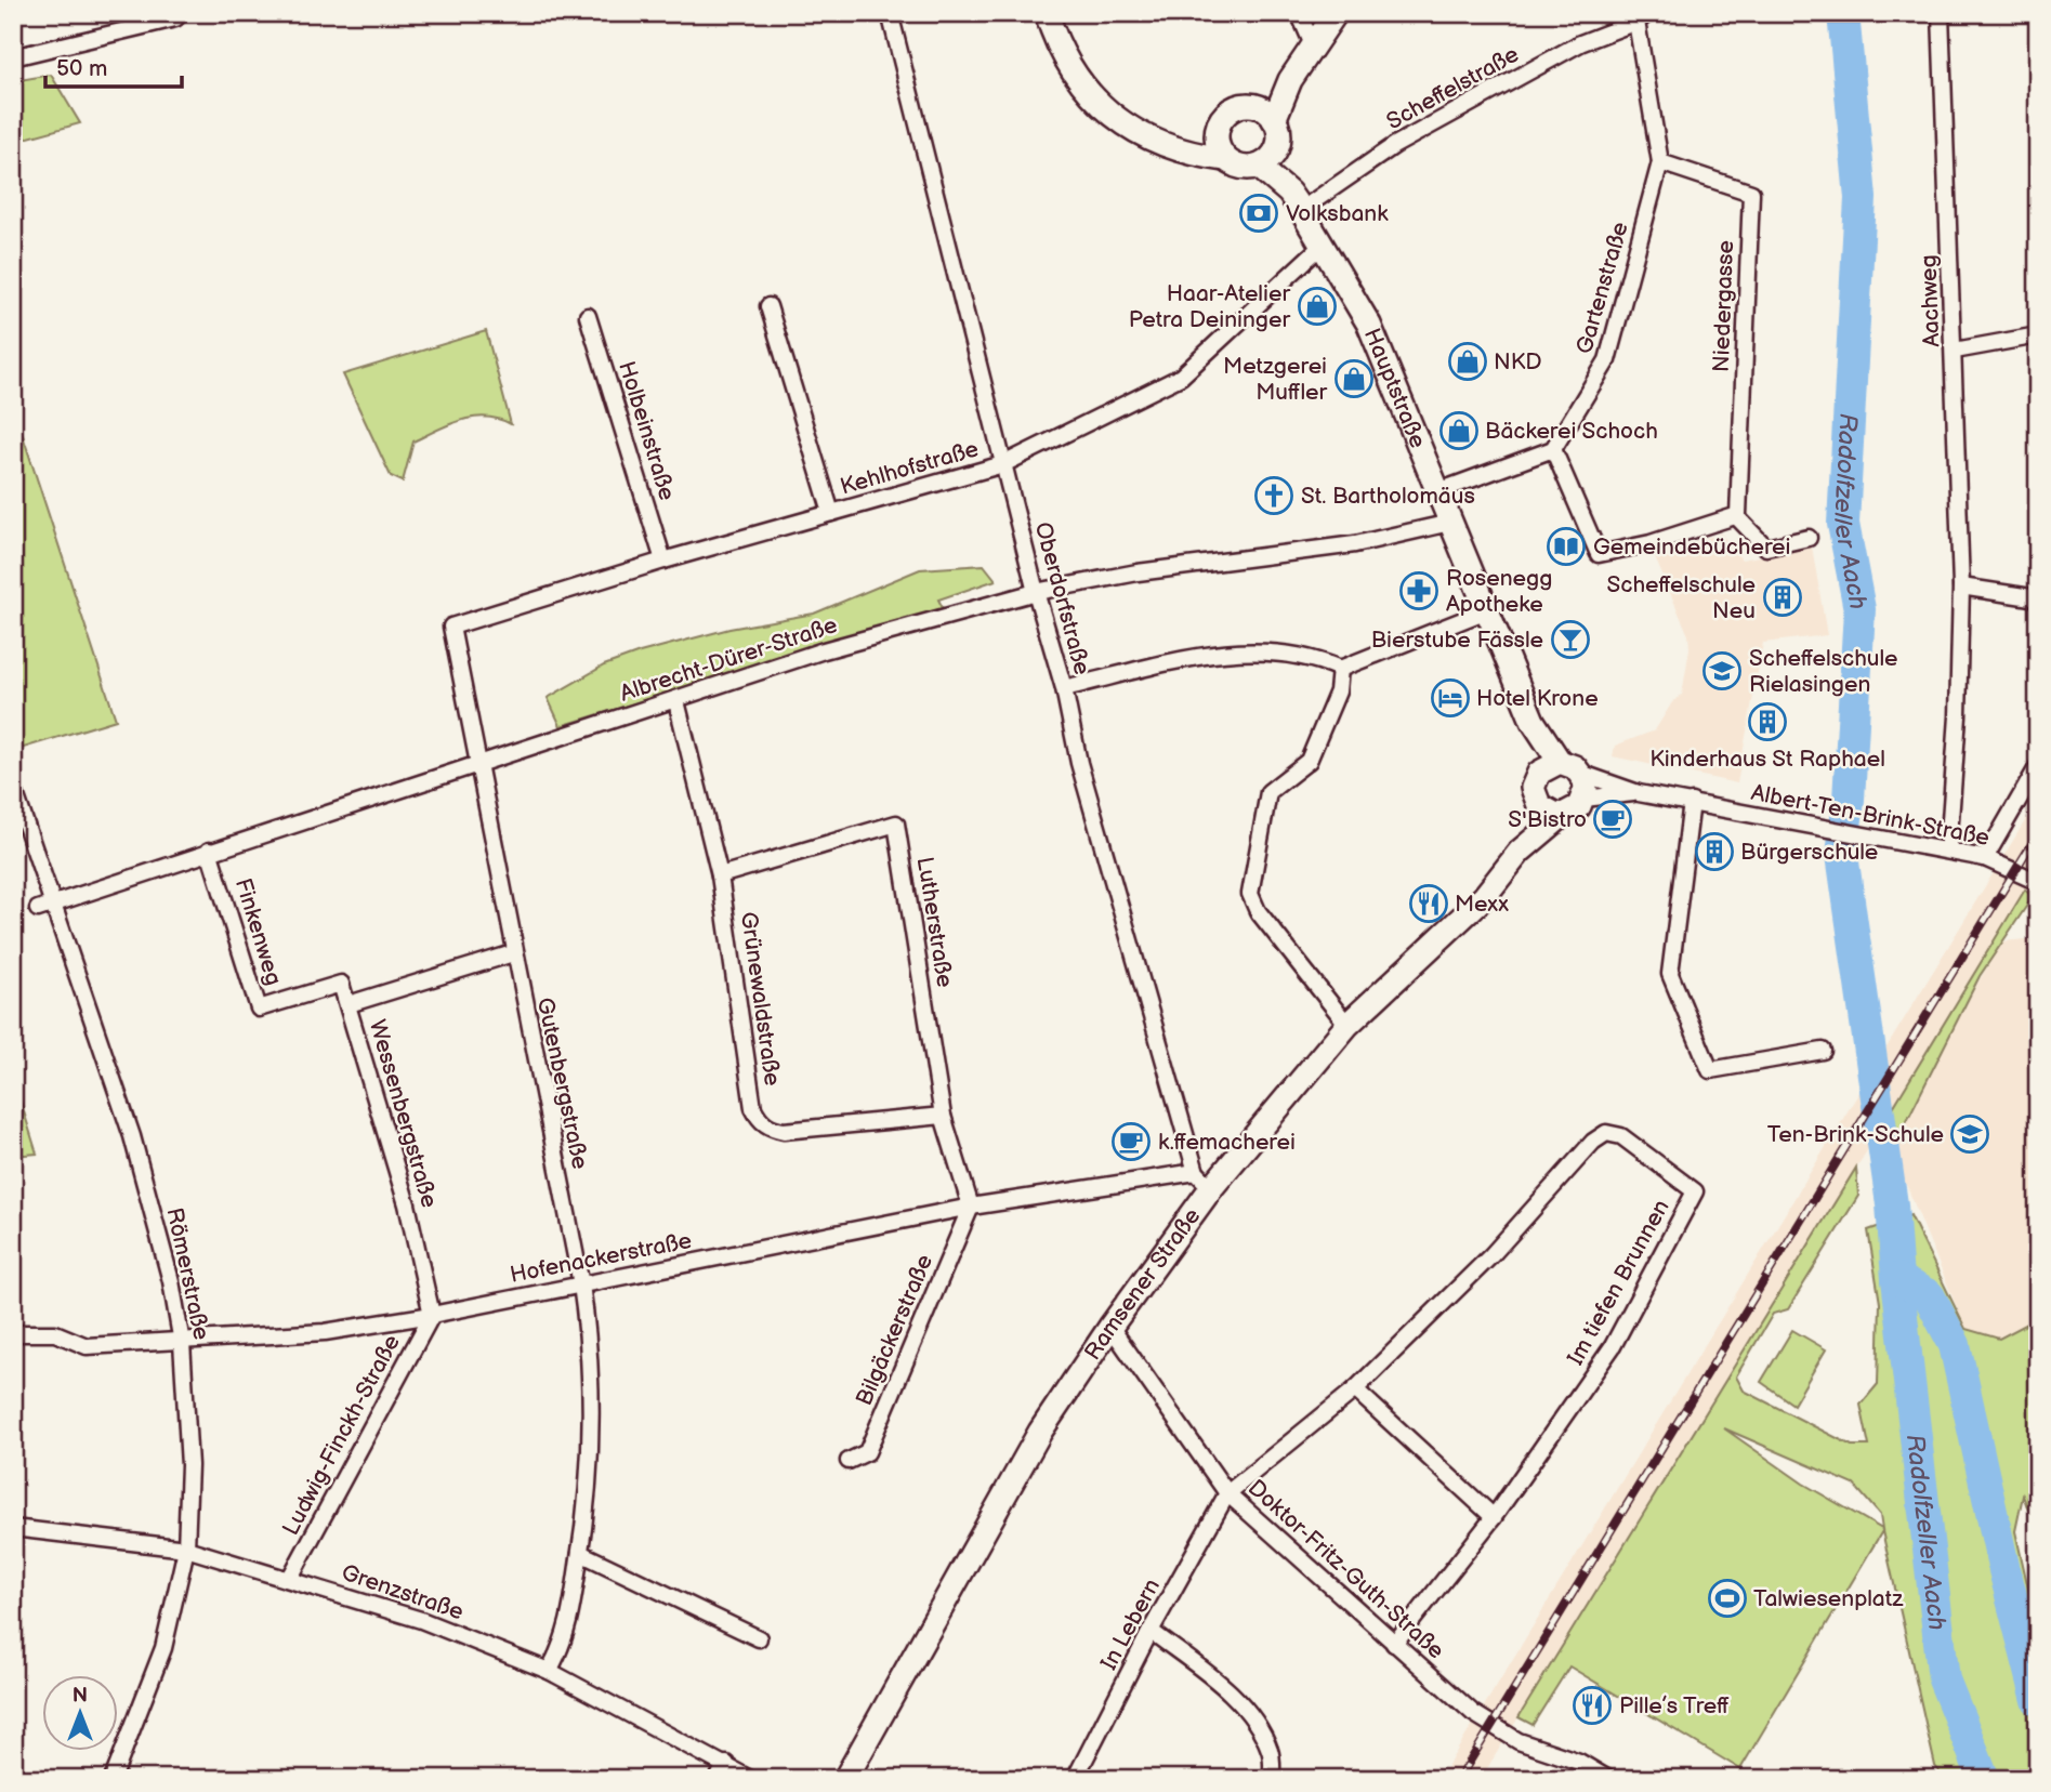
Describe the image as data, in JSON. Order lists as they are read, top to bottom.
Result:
{
  "streets": {
    "main road": ["Hauptstraße", "Ramsener Straße"],
    "street": [
      "Scheffelstraße",
      "Gartenstraße",
      "Aachweg",
      "Niedergasse",
      "Holbeinstraße",
      "Kehlhofstraße",
      "Oberdorfstraße",
      "Albrecht-Dürer-Straße",
      "Albert-Ten-Brink-Straße",
      "Lutherstraße",
      "Finkenweg",
      "Grünewaldstraße",
      "Gutenbergstraße",
      "Wessenbergstraße",
      "Hofenackerstraße",
      "Römerstraße",
      "Im tiefen Brunnen",
      "Bilgäckerstraße",
      "Ludwig-Finckh-Straße",
      "Doktor-Fritz-Guth-Straße",
      "Grenzstraße",
      "In Lebern"
    ]
  },
  "crossings": [
    ["Scheffelstraße", "Gartenstraße"],
    ["Scheffelstraße", "Hauptstraße"],
    ["Gartenstraße", "Niedergasse"],
    ["Aachweg", "Albert-Ten-Brink-Straße"],
    ["Hauptstraße", "Kehlhofstraße"],
    ["Hauptstraße", "Albrecht-Dürer-Straße"],
    ["Holbeinstraße", "Kehlhofstraße"],
    ["Kehlhofstraße", "Oberdorfstraße"],
    ["Kehlhofstraße", "Gutenbergstraße"],
    ["Oberdorfstraße", "Albrecht-Dürer-Straße"],
    ["Oberdorfstraße", "Hofenackerstraße"],
    ["Oberdorfstraße", "Ramsener Straße"],
    ["Albrecht-Dürer-Straße", "Finkenweg"],
    ["Albrecht-Dürer-Straße", "Grünewaldstraße"],
    ["Albrecht-Dürer-Straße", "Gutenbergstraße"],
    ["Albrecht-Dürer-Straße", "Römerstraße"],
    ["Albert-Ten-Brink-Straße", "Ramsener Straße"],
    ["Lutherstraße", "Grünewaldstraße"],
    ["Lutherstraße", "Hofenackerstraße"],
    ["Lutherstraße", "Bilgäckerstraße"],
    ["Finkenweg", "Wessenbergstraße"],
    ["Gutenbergstraße", "Wessenbergstraße"],
    ["Gutenbergstraße", "Hofenackerstraße"],
    ["Gutenbergstraße", "Grenzstraße"],
    ["Wessenbergstraße", "Hofenackerstraße"],
    ["Wessenbergstraße", "Ludwig-Finckh-Straße"],
    ["Hofenackerstraße", "Römerstraße"],
    ["Hofenackerstraße", "Ramsener Straße"],
    ["Hofenackerstraße", "Bilgäckerstraße"],
    ["Hofenackerstraße", "Ludwig-Finckh-Straße"],
    ["Römerstraße", "Grenzstraße"],
    ["Im tiefen Brunnen", "Doktor-Fritz-Guth-Straße"],
    ["Im tiefen Brunnen", "In Lebern"],
    ["Ramsener Straße", "Doktor-Fritz-Guth-Straße"],
    ["Ludwig-Finckh-Straße", "Grenzstraße"],
    ["Doktor-Fritz-Guth-Straße", "In Lebern"]
  ],
  "water": ["Radolfzeller Aach"],
  "places": {
    "bank": ["Volksbank"],
    "shop": [
      "Haar-Atelier Petra Deininger",
      "NKD",
      "Metzgerei Muffler",
      "Bäckerei Schoch"
    ],
    "church": ["St. Bartholomäus"],
    "library": ["Gemeindebücherei"],
    "pharmacy": ["Rosenegg Apotheke"],
    "building": ["Scheffelschule Neu", "Kinderhaus St Raphael", "Bürgerschule"],
    "bar": ["Bierstube Fässle"],
    "school or university": ["Scheffelschule Rielasingen", "Ten-Brink-Schule"],
    "hotel": ["Hotel Krone"],
    "cafe": ["S'Bistro", "k.ffemacherei"],
    "restaurant": ["Mexx", "Pille’s Treff"],
    "sports": ["Talwiesenplatz"]
  },
  "scale_bar": "50 m",
  "north": "top"
}
